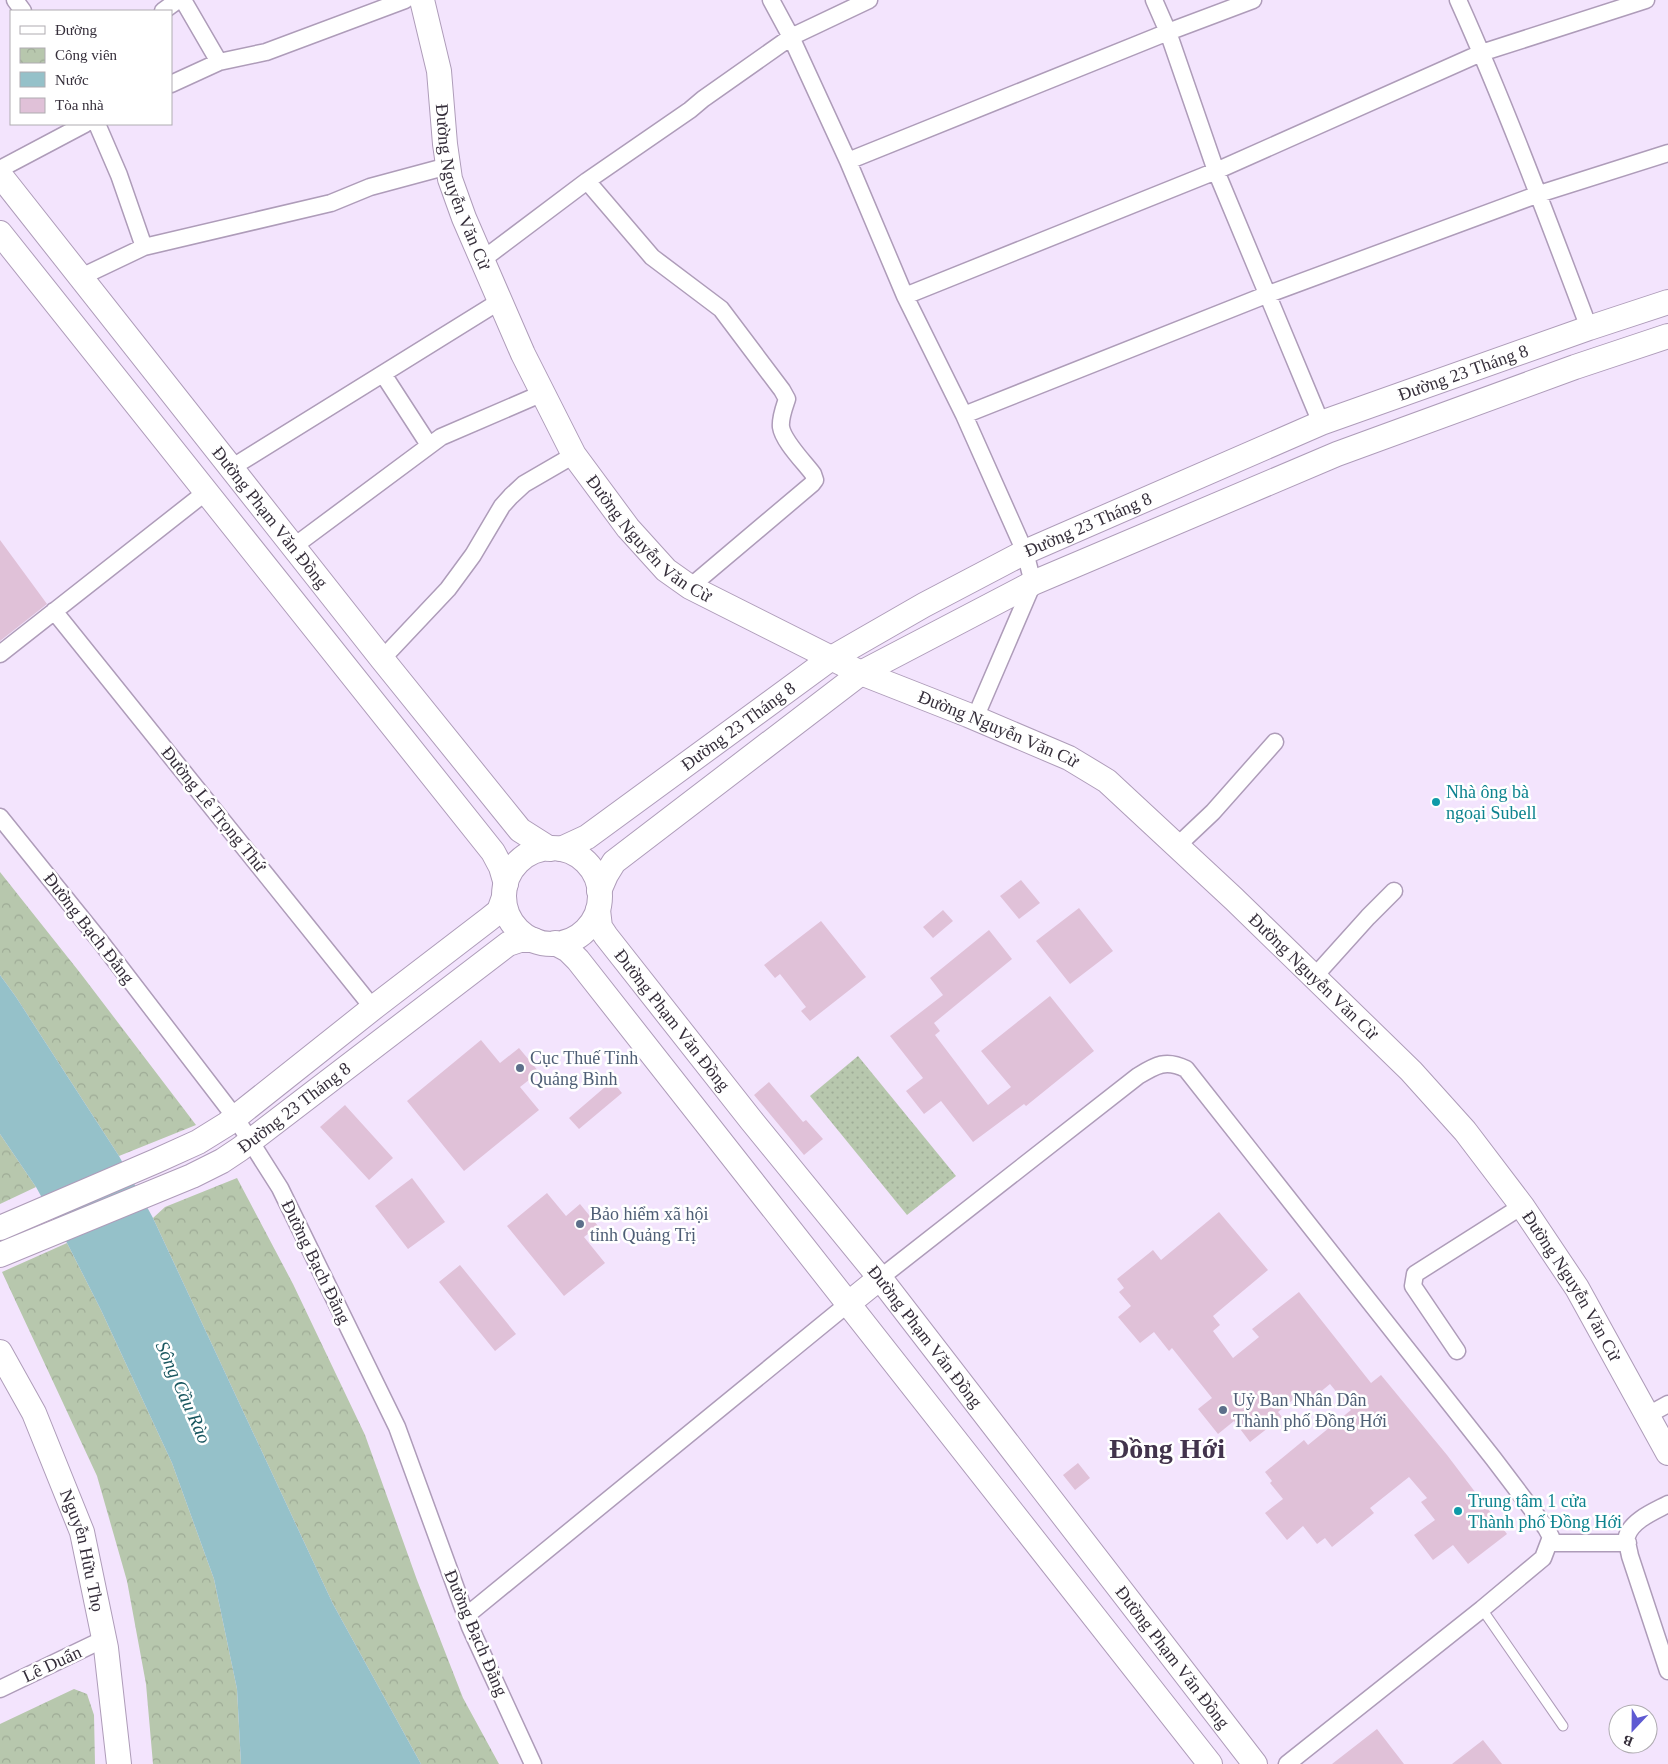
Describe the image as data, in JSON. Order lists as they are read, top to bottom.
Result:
{
  "streets": {
    "street": [
      "Đường Nguyễn Văn Cừ",
      "Đường 23 Tháng 8",
      "Đường Phạm Văn Đồng",
      "Đường Lê Trọng Thứ",
      "Đường Bạch Đằng",
      "Nguyễn Hữu Thọ",
      "Lê Duẩn"
    ]
  },
  "crossings": [
    ["Đường Nguyễn Văn Cừ", "Đường 23 Tháng 8"],
    ["Đường 23 Tháng 8", "Đường Phạm Văn Đồng"],
    ["Đường 23 Tháng 8", "Đường Lê Trọng Thứ"],
    ["Đường 23 Tháng 8", "Đường Bạch Đằng"],
    ["Nguyễn Hữu Thọ", "Lê Duẩn"]
  ],
  "districts": ["Đồng Hới"],
  "water": ["Sông Cầu Rào"],
  "places": [
    "Nhà ông bà ngoại Subell",
    "Cục Thuế Tỉnh Quảng Bình",
    "Bảo hiểm xã hội tỉnh Quảng Trị",
    "Uỷ Ban Nhân Dân Thành phố Đồng Hới",
    "Trung tâm 1 cửa Thành phố Đồng Hới"
  ],
  "legend": [
    "Đường",
    "Công viên",
    "Nước",
    "Tòa nhà"
  ],
  "north": "bottom"
}
